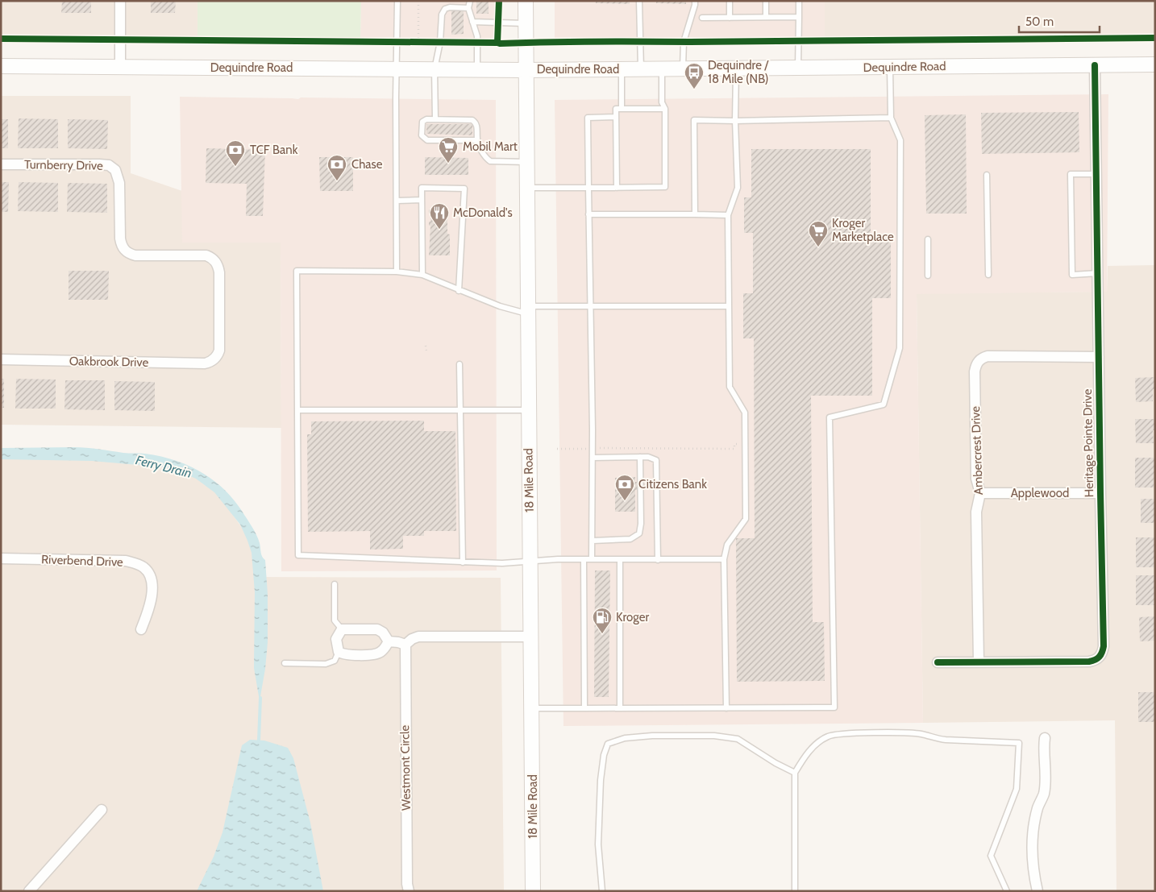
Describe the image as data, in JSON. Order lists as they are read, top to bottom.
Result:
{
  "streets": {
    "main road": ["Dequindre Road", "18 Mile Road"],
    "street": [
      "Turnberry Drive",
      "Oakbrook Drive",
      "Heritage Pointe Drive",
      "Ambercrest Drive",
      "Applewood",
      "Riverbend Drive",
      "Westmont Circle"
    ]
  },
  "crossings": [
    ["Dequindre Road", "Heritage Pointe Drive"],
    ["Dequindre Road", "18 Mile Road"],
    ["Turnberry Drive", "Oakbrook Drive"],
    ["Heritage Pointe Drive", "Ambercrest Drive"],
    ["Heritage Pointe Drive", "Applewood"],
    ["Ambercrest Drive", "Applewood"]
  ],
  "water": ["Ferry Drain"],
  "places": {
    "bus stop": ["Dequindre / 18 Mile (NB)"],
    "supermarket": ["Mobil Mart", "Kroger Marketplace"],
    "bank": ["TCF Bank", "Chase", "Citizens Bank"],
    "restaurant": ["McDonald's"],
    "fuel station": ["Kroger"]
  },
  "scale_bar": "50 m"
}
